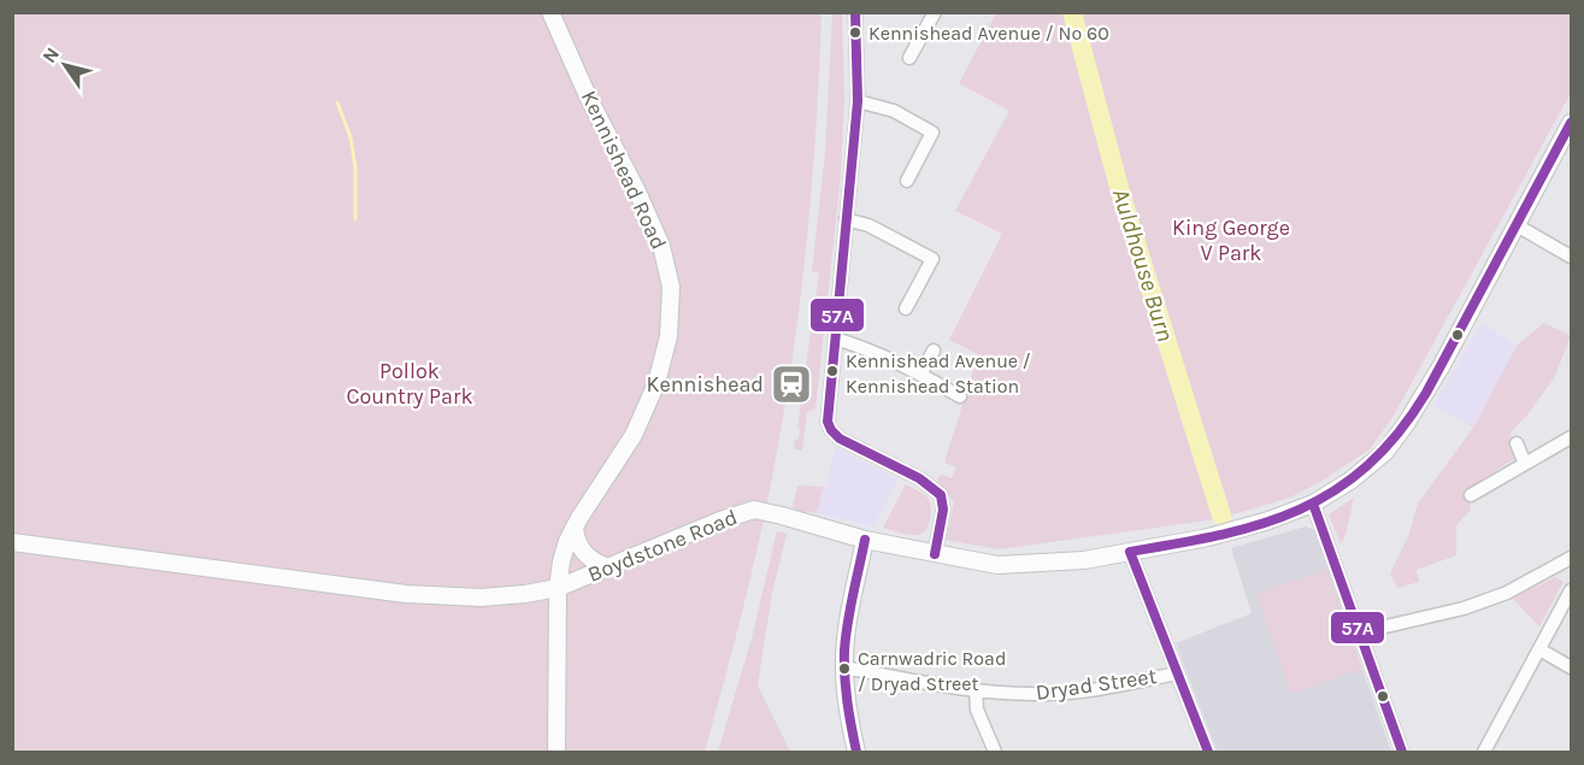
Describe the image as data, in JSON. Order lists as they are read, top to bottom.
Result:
{
  "streets": {
    "street": ["Kennishead Road", "Boydstone Road", "Dryad Street"]
  },
  "crossings": [
    ["Kennishead Road", "Boydstone Road"]
  ],
  "water": ["Auldhouse Burn"],
  "parks": ["King George V Park", "Pollok Country Park"],
  "places": {
    "other": ["Kennishead Avenue / No 60", "Kennishead Avenue / Kennishead Station", "Carnwadric Road / Dryad Street"],
    "station": ["Kennishead"]
  },
  "lines": ["transit line 57A"],
  "north": "top left"
}
